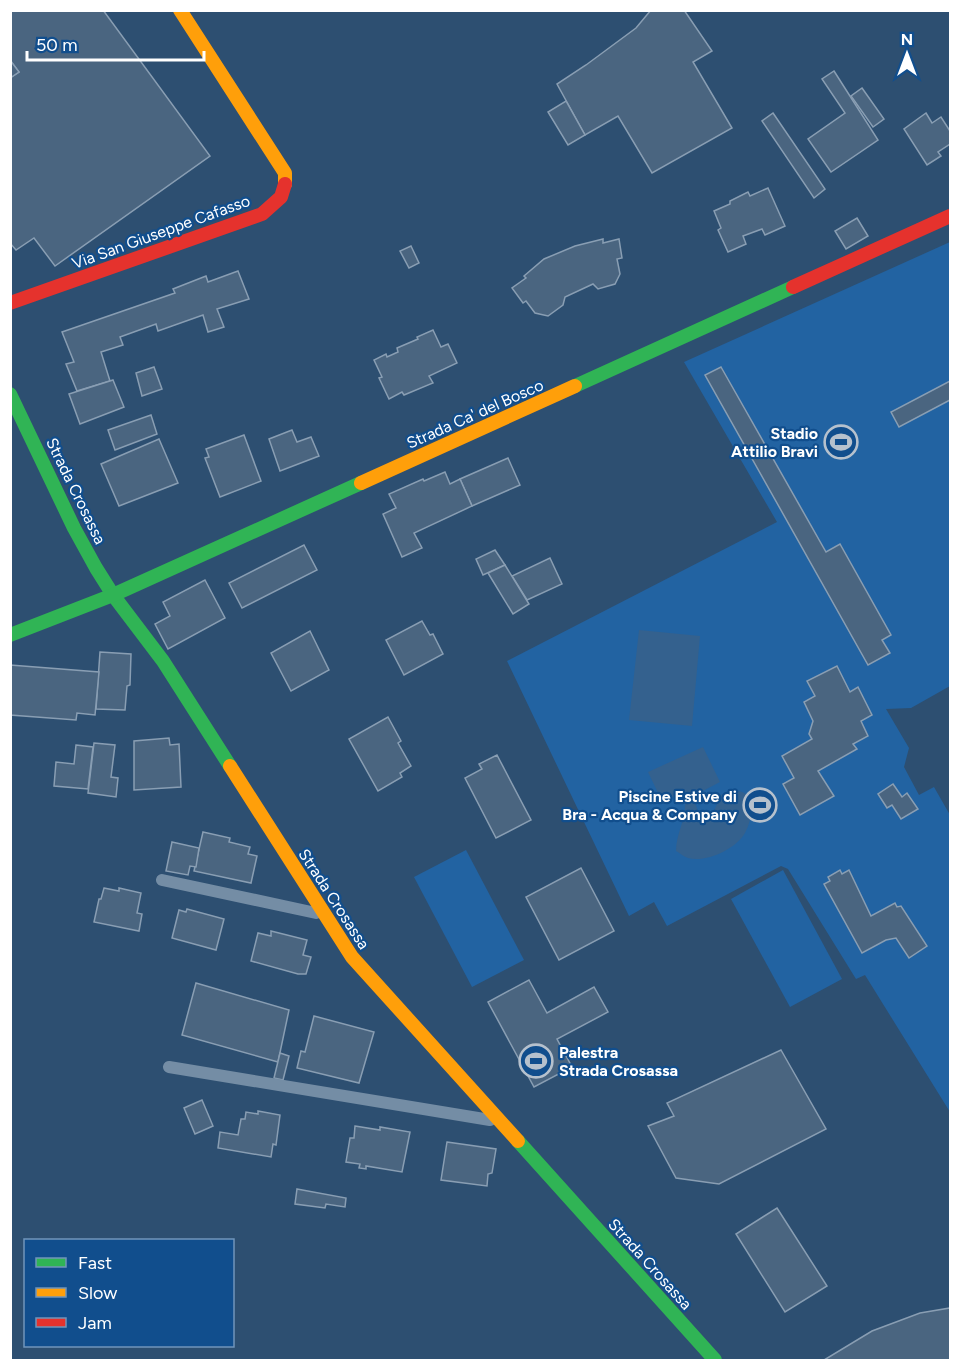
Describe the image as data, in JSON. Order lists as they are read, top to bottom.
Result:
{
  "streets": {
    "street": ["Via San Giuseppe Cafasso", "Strada Ca' del Bosco", "Strada Crosassa"]
  },
  "crossings": [
    ["Strada Ca' del Bosco", "Strada Crosassa"]
  ],
  "places": {
    "sports": ["Stadio Attilio Bravi", "Piscine Estive di Bra - Acqua & Company", "Palestra Strada Crosassa"]
  },
  "legend": ["Fast", "Slow", "Jam"],
  "scale_bar": "50 m",
  "north": "top"
}
